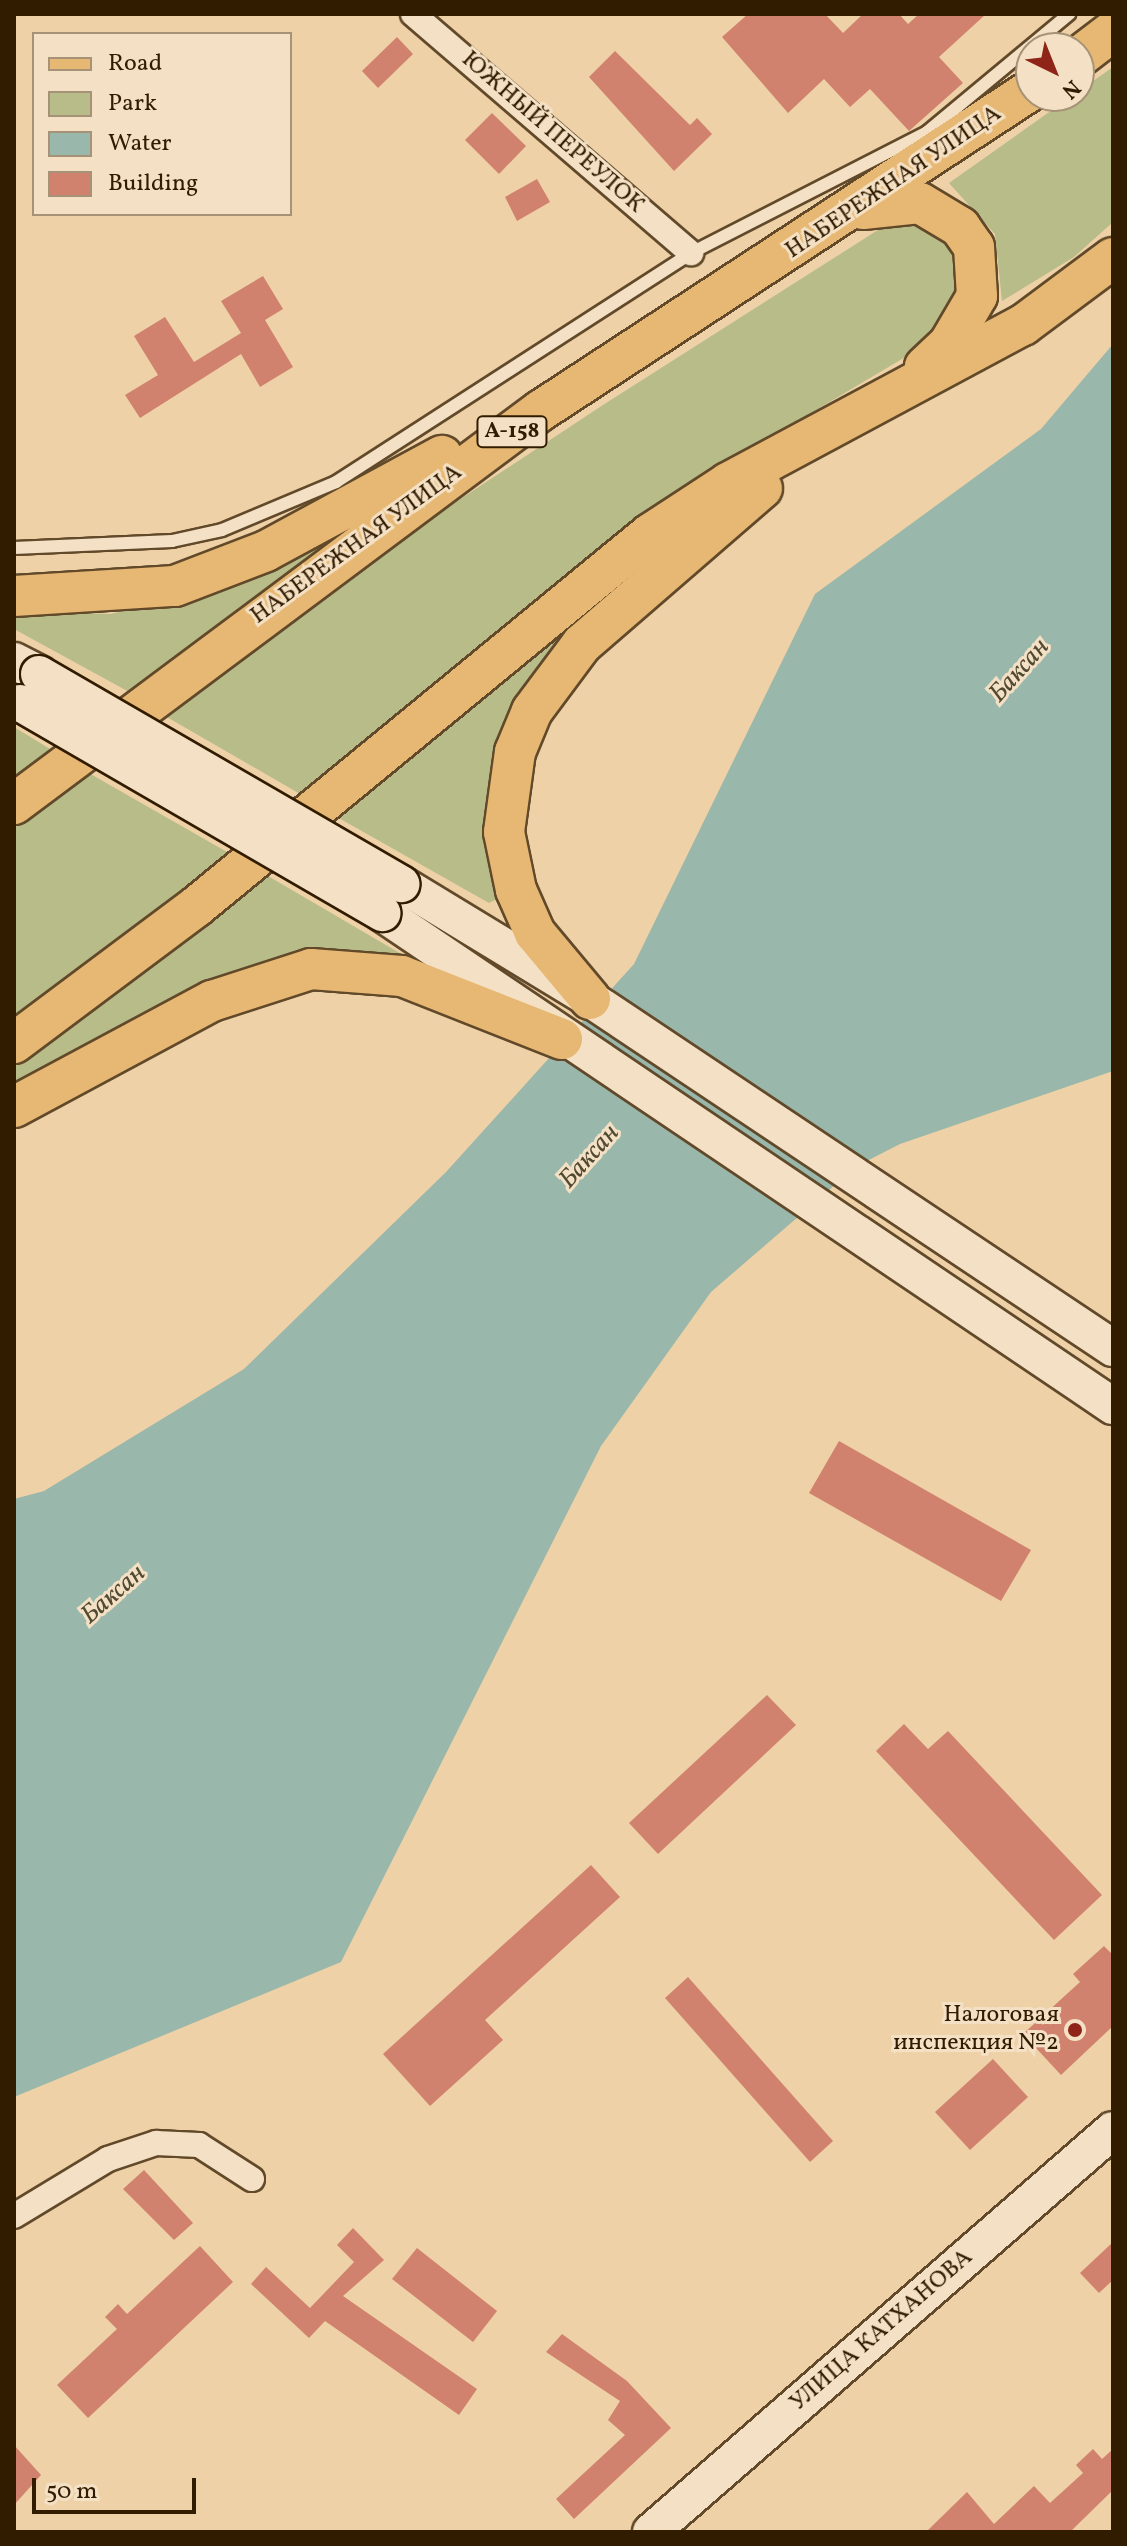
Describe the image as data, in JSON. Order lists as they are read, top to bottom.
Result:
{
  "streets": {
    "main road": ["НАБЕРЕЖНАЯ УЛИЦА", "А-158", "УЛИЦА КАТХАНОВА"],
    "street": ["ЮЖНЫЙ ПЕРЕУЛОК"]
  },
  "water": ["Баксан"],
  "places": ["Налоговая инспекция №2"],
  "legend": [
    "Road",
    "Park",
    "Water",
    "Building"
  ],
  "scale_bar": "50 m",
  "north": "bottom right"
}
